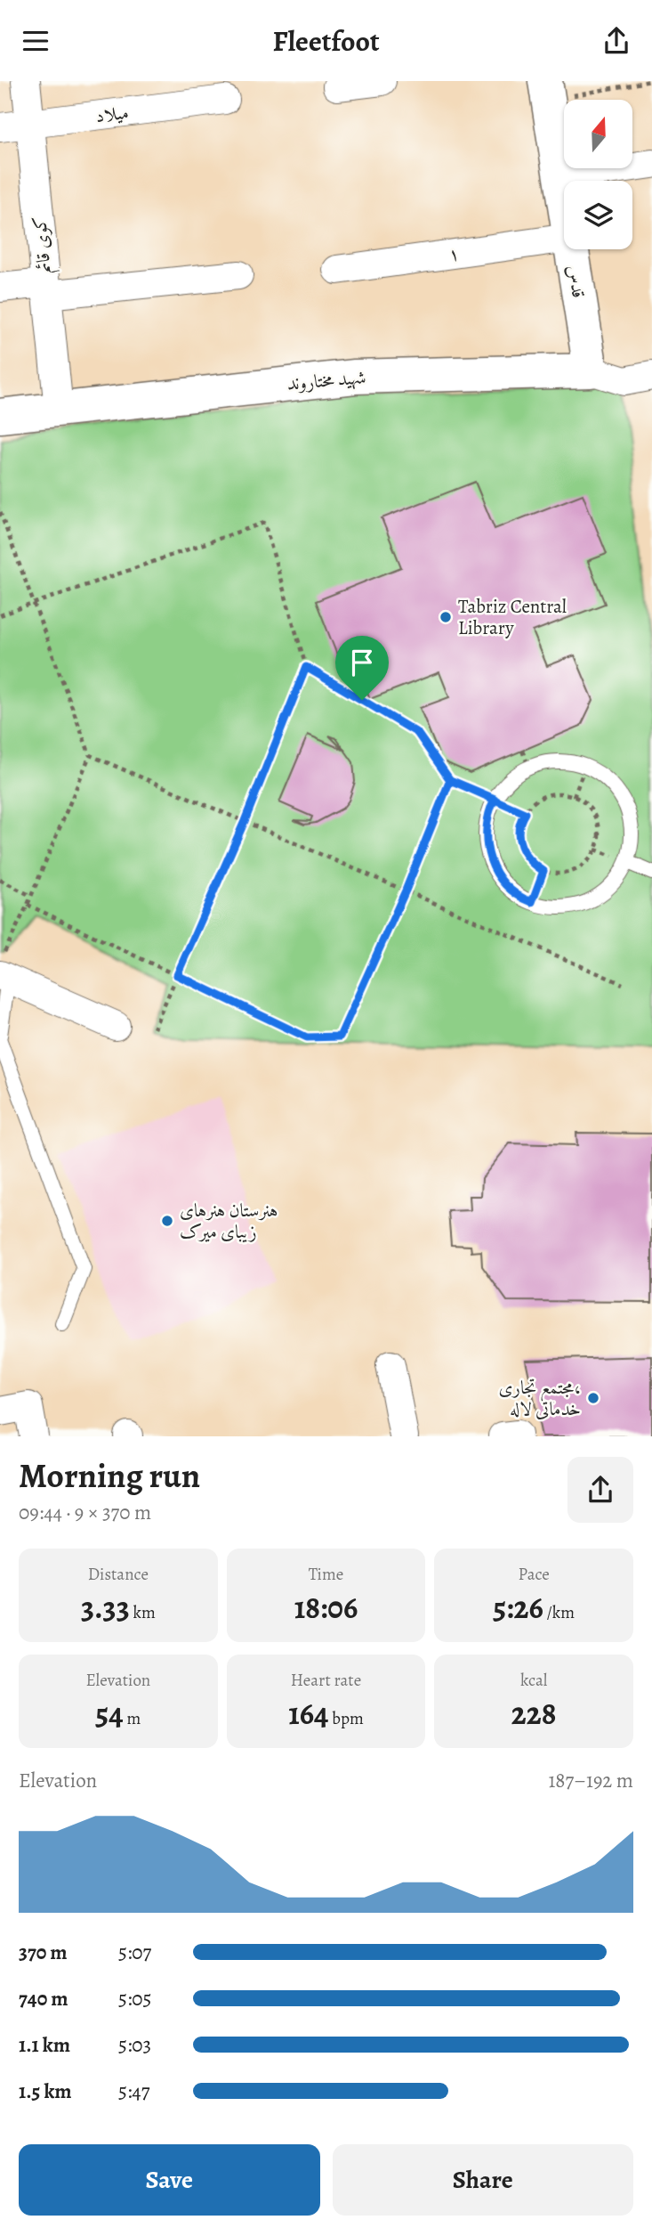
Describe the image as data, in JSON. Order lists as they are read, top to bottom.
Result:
{
  "streets": {
    "street": [
      "میلاد",
      "کوی قائم",
      "۱",
      "قدس",
      "شهید مختاروند"
    ]
  },
  "crossings": [
    ["میلاد", "کوی قائم"],
    ["کوی قائم", "شهید مختاروند"],
    ["قدس", "شهید مختاروند"]
  ],
  "places": ["Tabriz Central Library", "هنرستان هنرهای زیبای میرک", "مجتمع تجاری، خدماتی لاله"],
  "north": "top",
  "page": {
    "header": "Fleetfoot",
    "heading": ["Morning run", "09:44 · 9 × 370 m"],
    "stats": [
      ["Distance", "3.33 km"],
      ["Time", "18:06"],
      ["Pace", "5:26 /km"],
      ["Elevation", "54 m"],
      ["Heart rate", "164 bpm"],
      ["kcal", "228"]
    ],
    "chart": ["Elevation", "187–192 m"],
    "list": [
      {
        "name": "370 m",
        "note": "5:07"
      },
      {
        "name": "740 m",
        "note": "5:05"
      },
      {
        "name": "1.1 km",
        "note": "5:03"
      },
      {
        "name": "1.5 km",
        "note": "5:47"
      }
    ],
    "buttons": ["Save", "Share"]
  }
}
